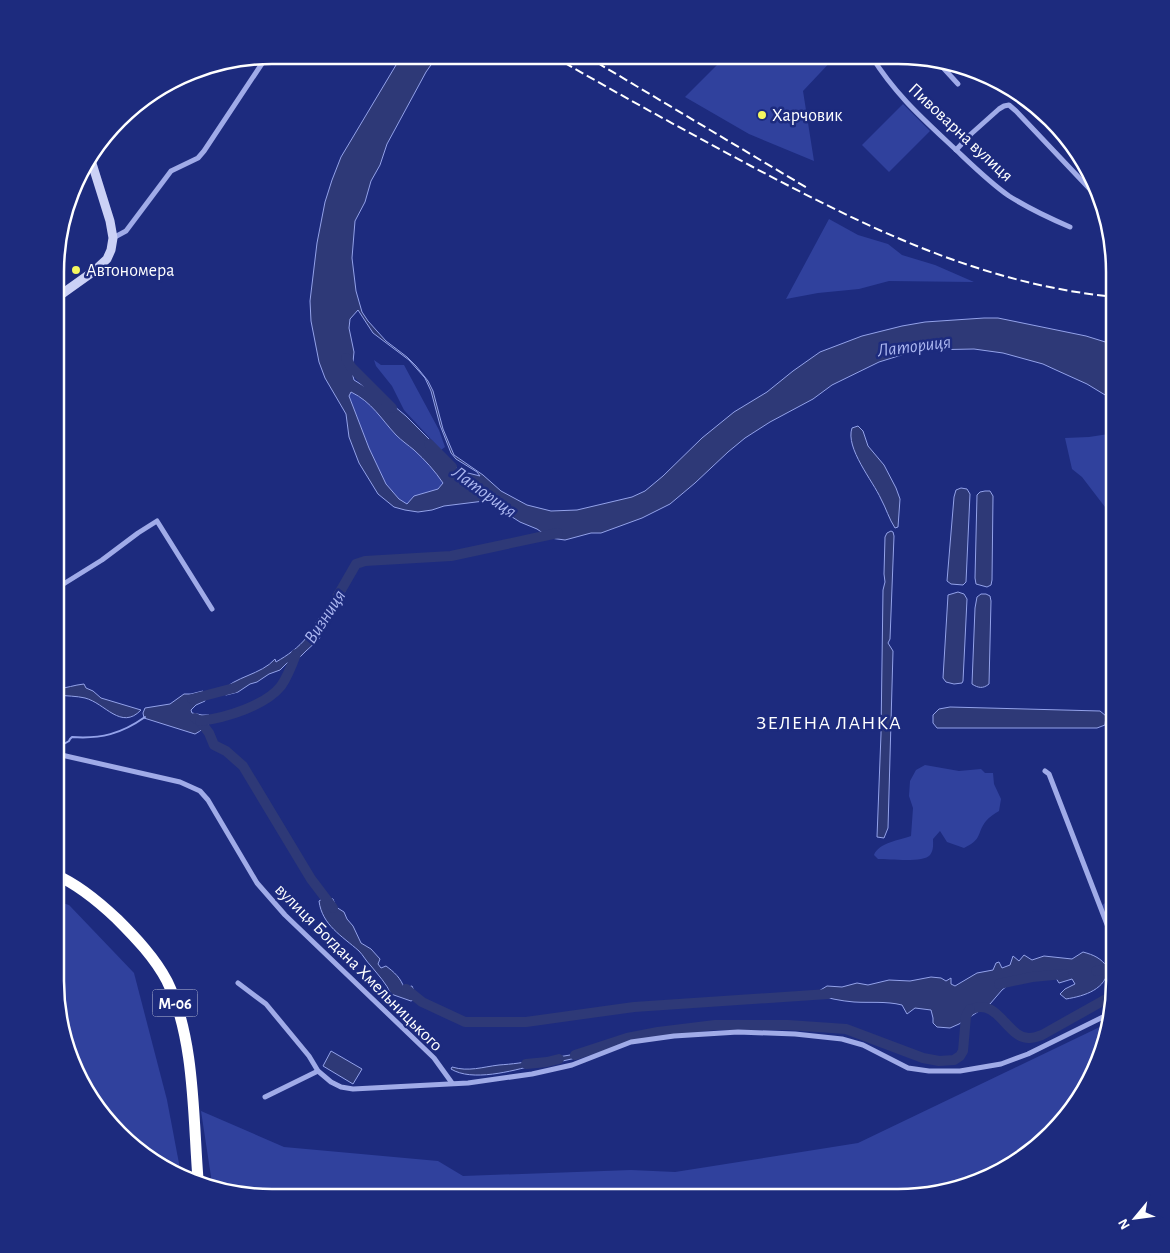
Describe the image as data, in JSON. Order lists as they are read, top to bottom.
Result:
{
  "streets": {
    "highway": ["М-06"],
    "street": ["Пивоварна вулиця", "вулиця Богдана Хмельницького"]
  },
  "districts": ["ЗЕЛЕНА ЛАНКА"],
  "water": ["Латориця", "Визниця"],
  "places": ["Харчовик", "Автономера"],
  "north": "bottom left"
}
